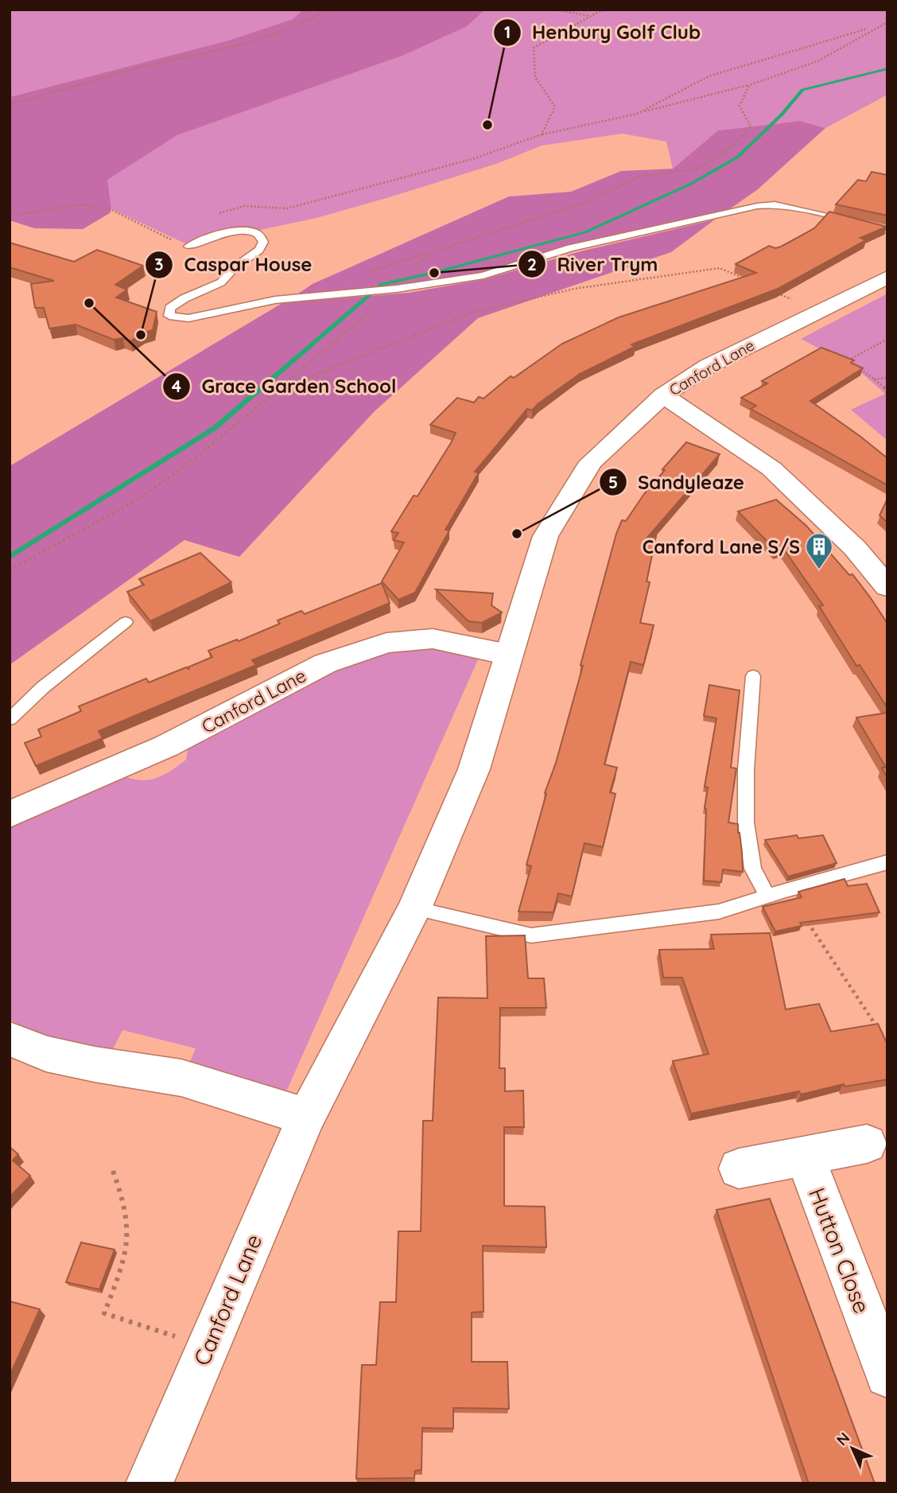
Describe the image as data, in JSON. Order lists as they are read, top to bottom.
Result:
{
  "streets": {
    "main road": ["Canford Lane", "Hutton Close"]
  },
  "places": {
    "other": [
      "Henbury Golf Club",
      "River Trym",
      "Grace Garden School",
      "Caspar House",
      "Sandyleaze"
    ],
    "building": ["Canford Lane S/S"]
  },
  "north": "top left"
}
